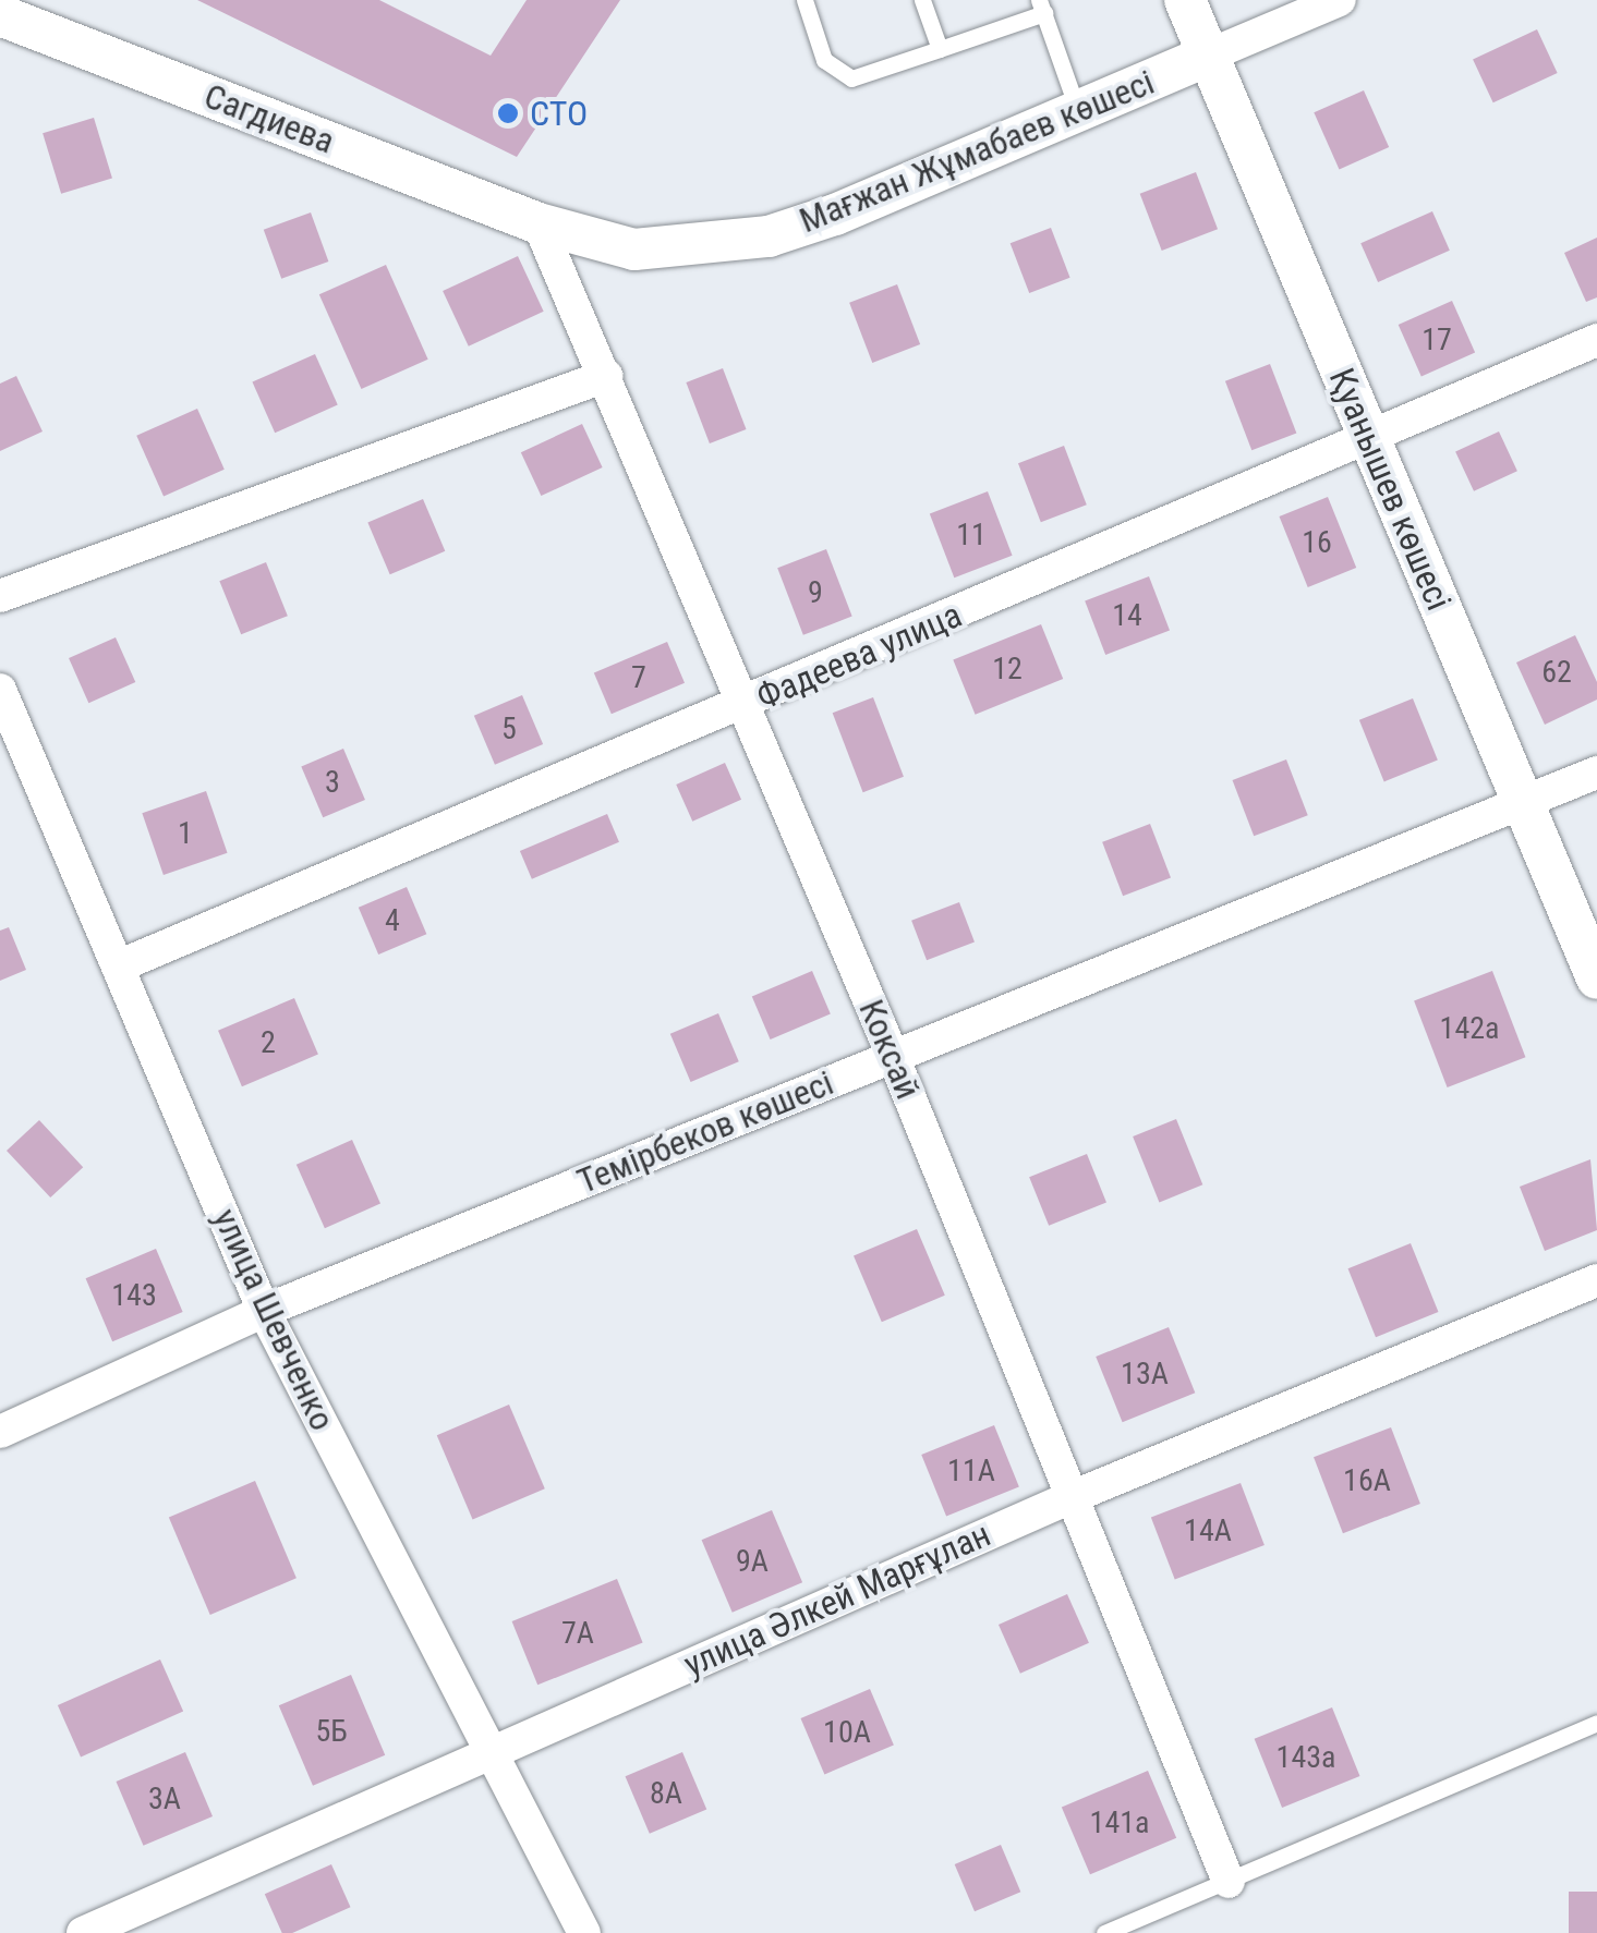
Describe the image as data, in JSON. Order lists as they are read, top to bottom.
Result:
{
  "streets": {
    "street": [
      "Сагдиева",
      "Мағжан Жұмабаев көшесі",
      "Қуанышев көшесі",
      "Фадеева улица",
      "Коксай",
      "Темірбеков көшесі",
      "улица Шевченко",
      "улица Әлкей Марғұлан"
    ]
  },
  "crossings": [
    ["Сагдиева", "Мағжан Жұмабаев көшесі"],
    ["Сагдиева", "Коксай"],
    ["Мағжан Жұмабаев көшесі", "Қуанышев көшесі"],
    ["Мағжан Жұмабаев көшесі", "Коксай"],
    ["Қуанышев көшесі", "Фадеева улица"],
    ["Қуанышев көшесі", "Темірбеков көшесі"],
    ["Фадеева улица", "Коксай"],
    ["Фадеева улица", "улица Шевченко"],
    ["Коксай", "Темірбеков көшесі"],
    ["Коксай", "улица Әлкей Марғұлан"],
    ["Темірбеков көшесі", "улица Шевченко"],
    ["улица Шевченко", "улица Әлкей Марғұлан"]
  ],
  "places": ["СТО"],
  "house_numbers": [
    "17",
    "11",
    "16",
    "9",
    "14",
    "12",
    "62",
    "7",
    "5",
    "3",
    "1",
    "4",
    "142а",
    "2",
    "143",
    "13А",
    "11А",
    "16А",
    "14А",
    "9А",
    "7А",
    "5Б",
    "10А",
    "143а",
    "8А",
    "3А",
    "141а"
  ]
}
